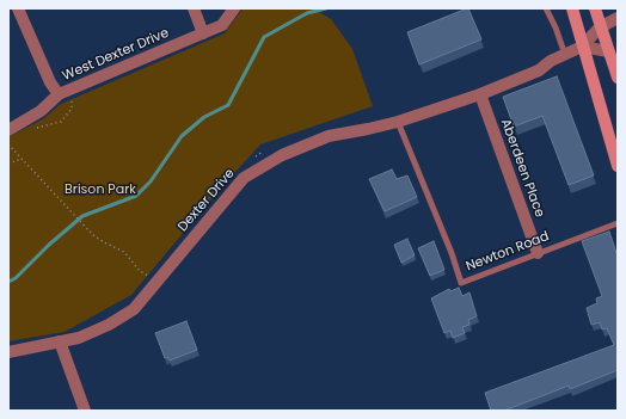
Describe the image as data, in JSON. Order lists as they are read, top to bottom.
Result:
{
  "streets": {
    "street": ["West Dexter Drive", "Aberdeen Place", "Dexter Drive"],
    "lane": ["Newton Road"]
  },
  "crossings": [
    ["Aberdeen Place", "Dexter Drive"],
    ["Aberdeen Place", "Newton Road"],
    ["Dexter Drive", "Newton Road"]
  ],
  "parks": ["Brison Park"]
}
